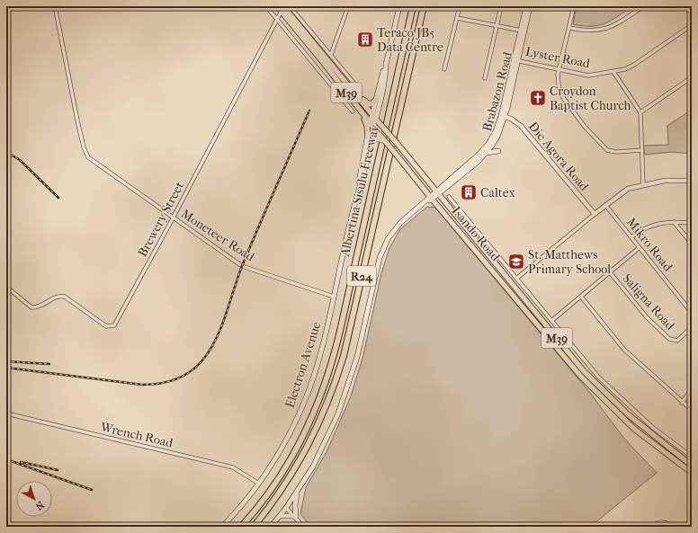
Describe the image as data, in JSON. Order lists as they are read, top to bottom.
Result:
{
  "streets": {
    "highway": ["Albertina Sisulu Freeway", "R24"],
    "main road": [
      "Brabazon Road",
      "M39",
      "Isando Road",
      "Electron Avenue"
    ],
    "street": [
      "Lyster Road",
      "Die Agora Road",
      "Brewery Street",
      "Moneteer Road",
      "Mikro Road",
      "Saligna Road",
      "Wrench Road"
    ]
  },
  "crossings": [
    ["Lyster Road", "Brabazon Road"],
    ["Brabazon Road", "Die Agora Road"],
    ["Brabazon Road", "Isando Road"],
    ["Brewery Street", "Isando Road"],
    ["Brewery Street", "Moneteer Road"],
    ["Isando Road", "Electron Avenue"],
    ["Moneteer Road", "Electron Avenue"],
    ["Electron Avenue", "Wrench Road"]
  ],
  "places": {
    "building": ["Teraco JB5 Data Centre", "Caltex"],
    "church": ["Croydon Baptist Church"],
    "school or university": ["St. Matthews Primary School"]
  },
  "north": "bottom right"
}
